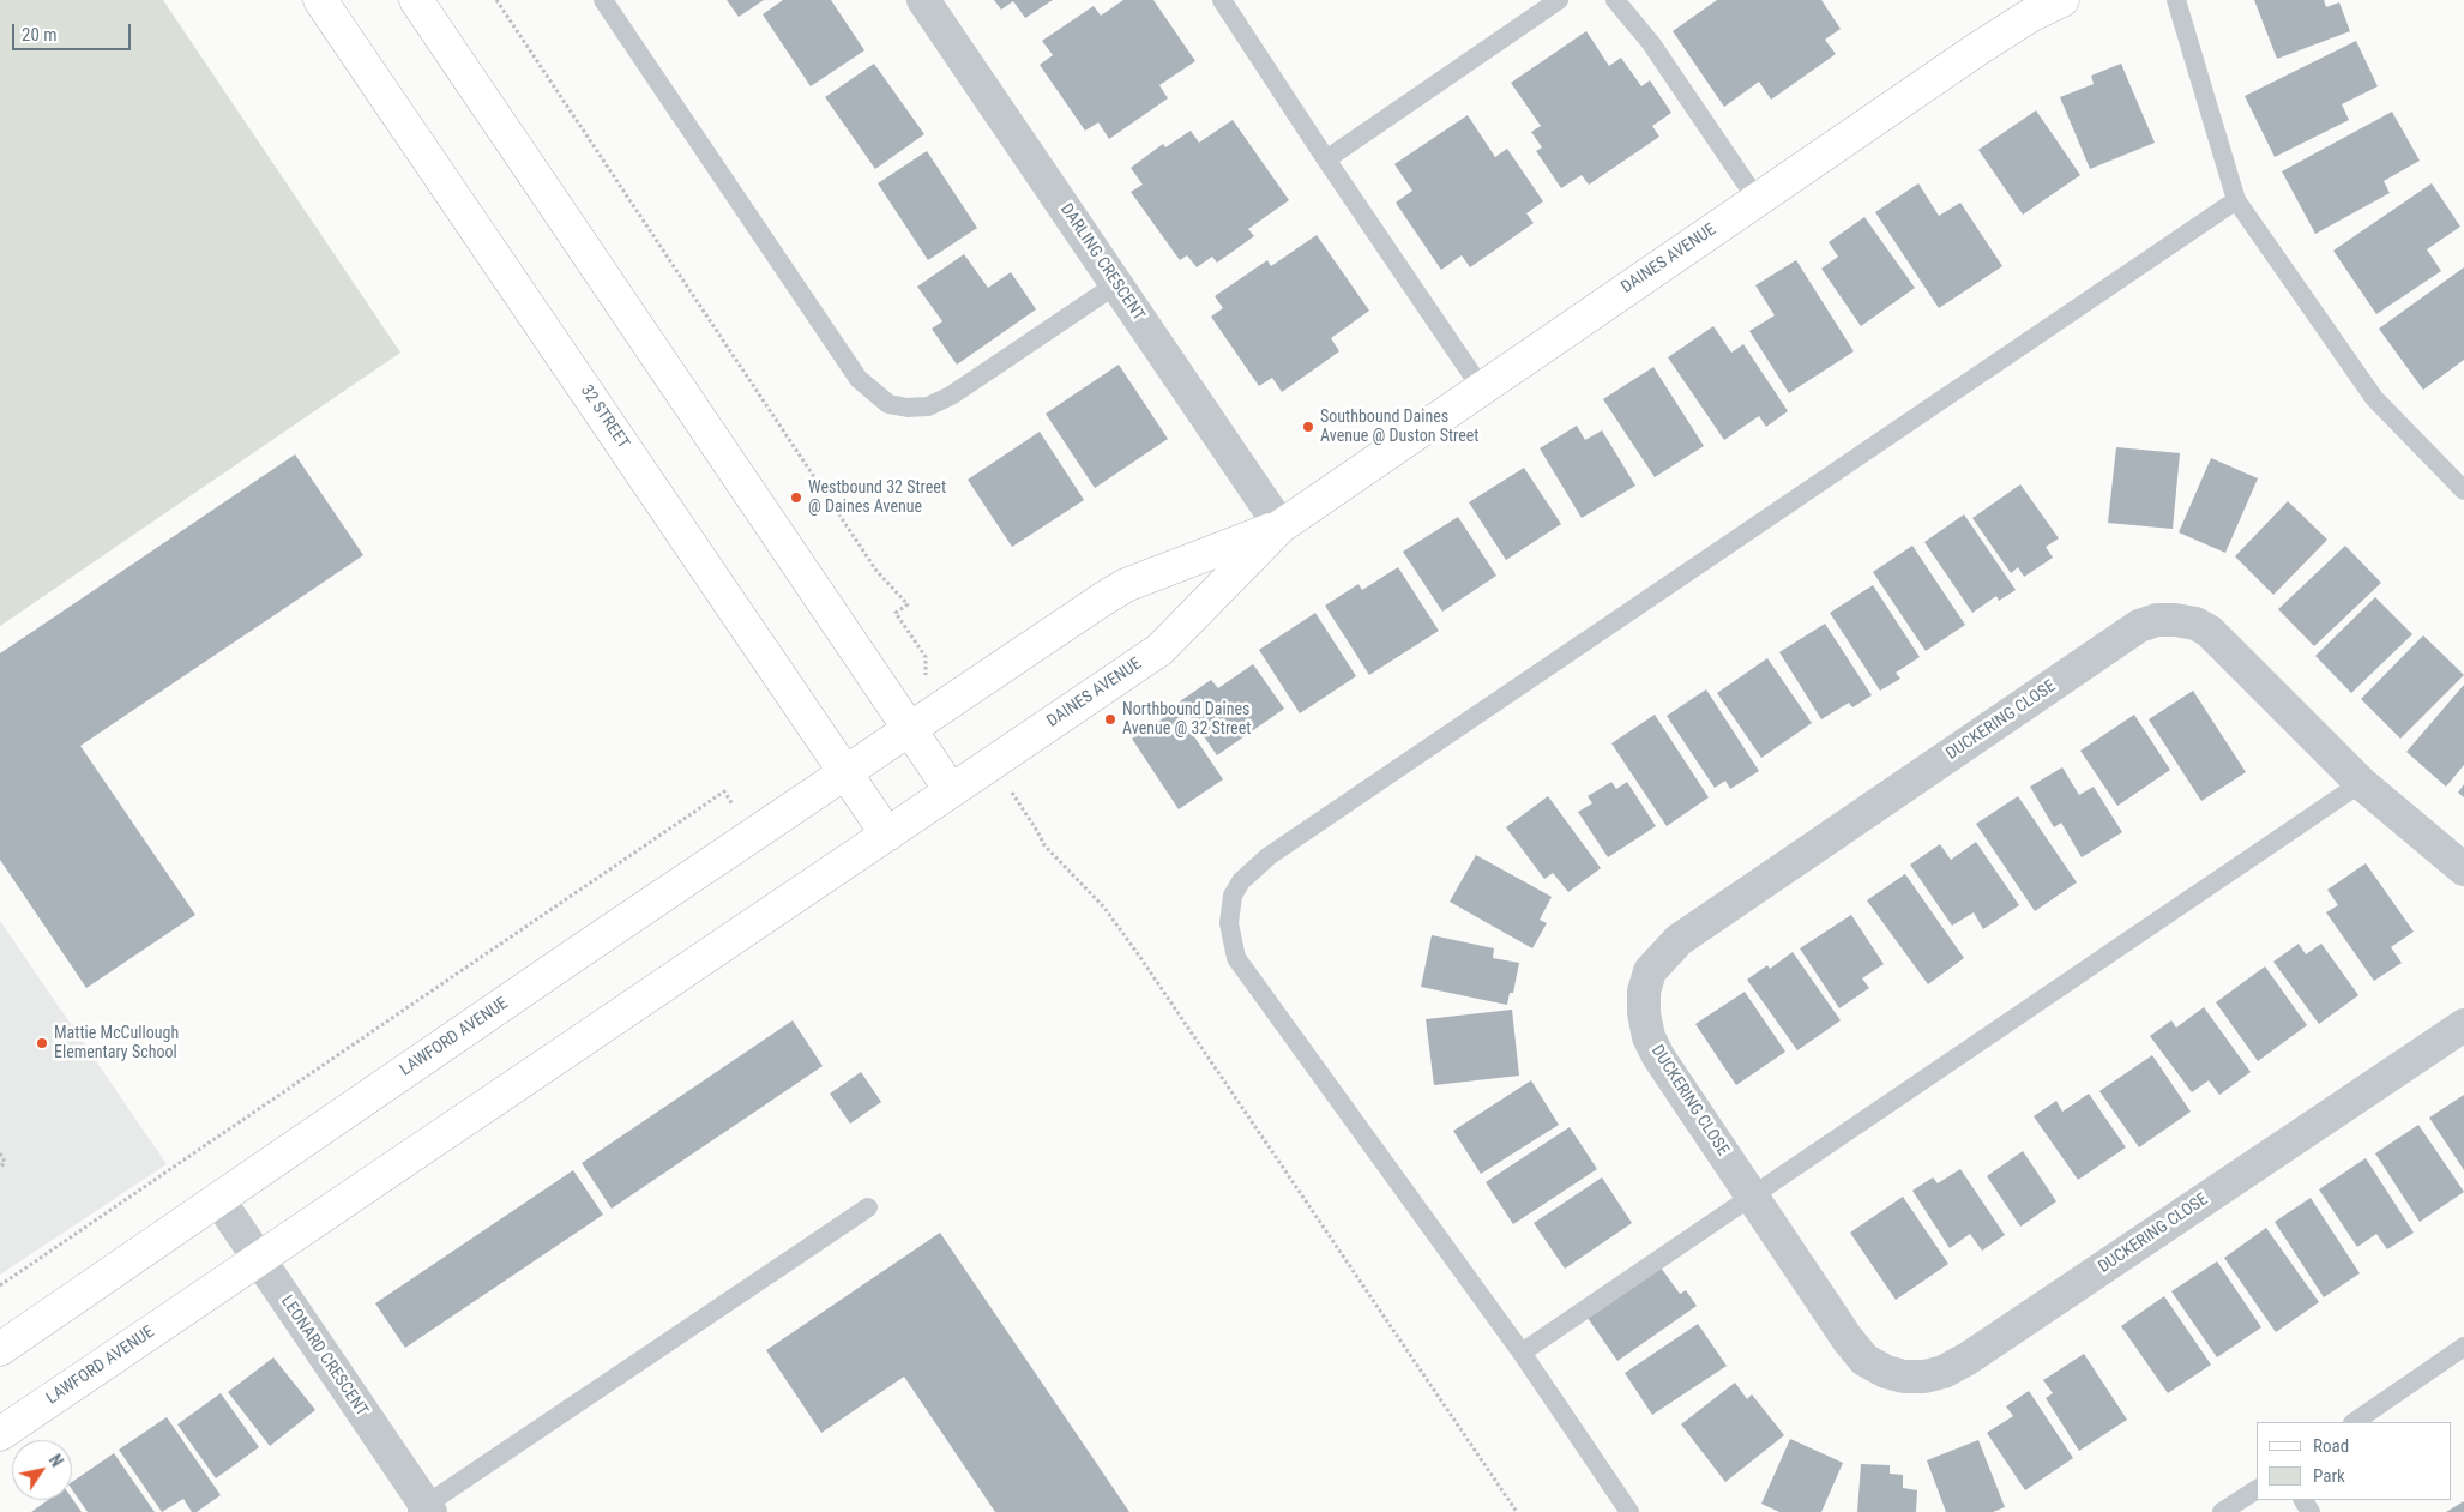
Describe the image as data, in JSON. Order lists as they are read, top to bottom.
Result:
{
  "streets": {
    "street": [
      "DAINES AVENUE",
      "DARLING CRESCENT",
      "32 STREET",
      "DUCKERING CLOSE",
      "LAWFORD AVENUE",
      "LEONARD CRESCENT"
    ]
  },
  "crossings": [
    ["DAINES AVENUE", "DARLING CRESCENT"],
    ["DAINES AVENUE", "32 STREET"],
    ["DAINES AVENUE", "LAWFORD AVENUE"],
    ["32 STREET", "LAWFORD AVENUE"],
    ["LAWFORD AVENUE", "LEONARD CRESCENT"]
  ],
  "places": [
    "Southbound Daines Avenue @ Duston Street",
    "Westbound 32 Street @ Daines Avenue",
    "Northbound Daines Avenue @ 32 Street",
    "Mattie McCullough Elementary School"
  ],
  "legend": ["Road", "Park"],
  "scale_bar": "20 m",
  "north": "top right"
}
